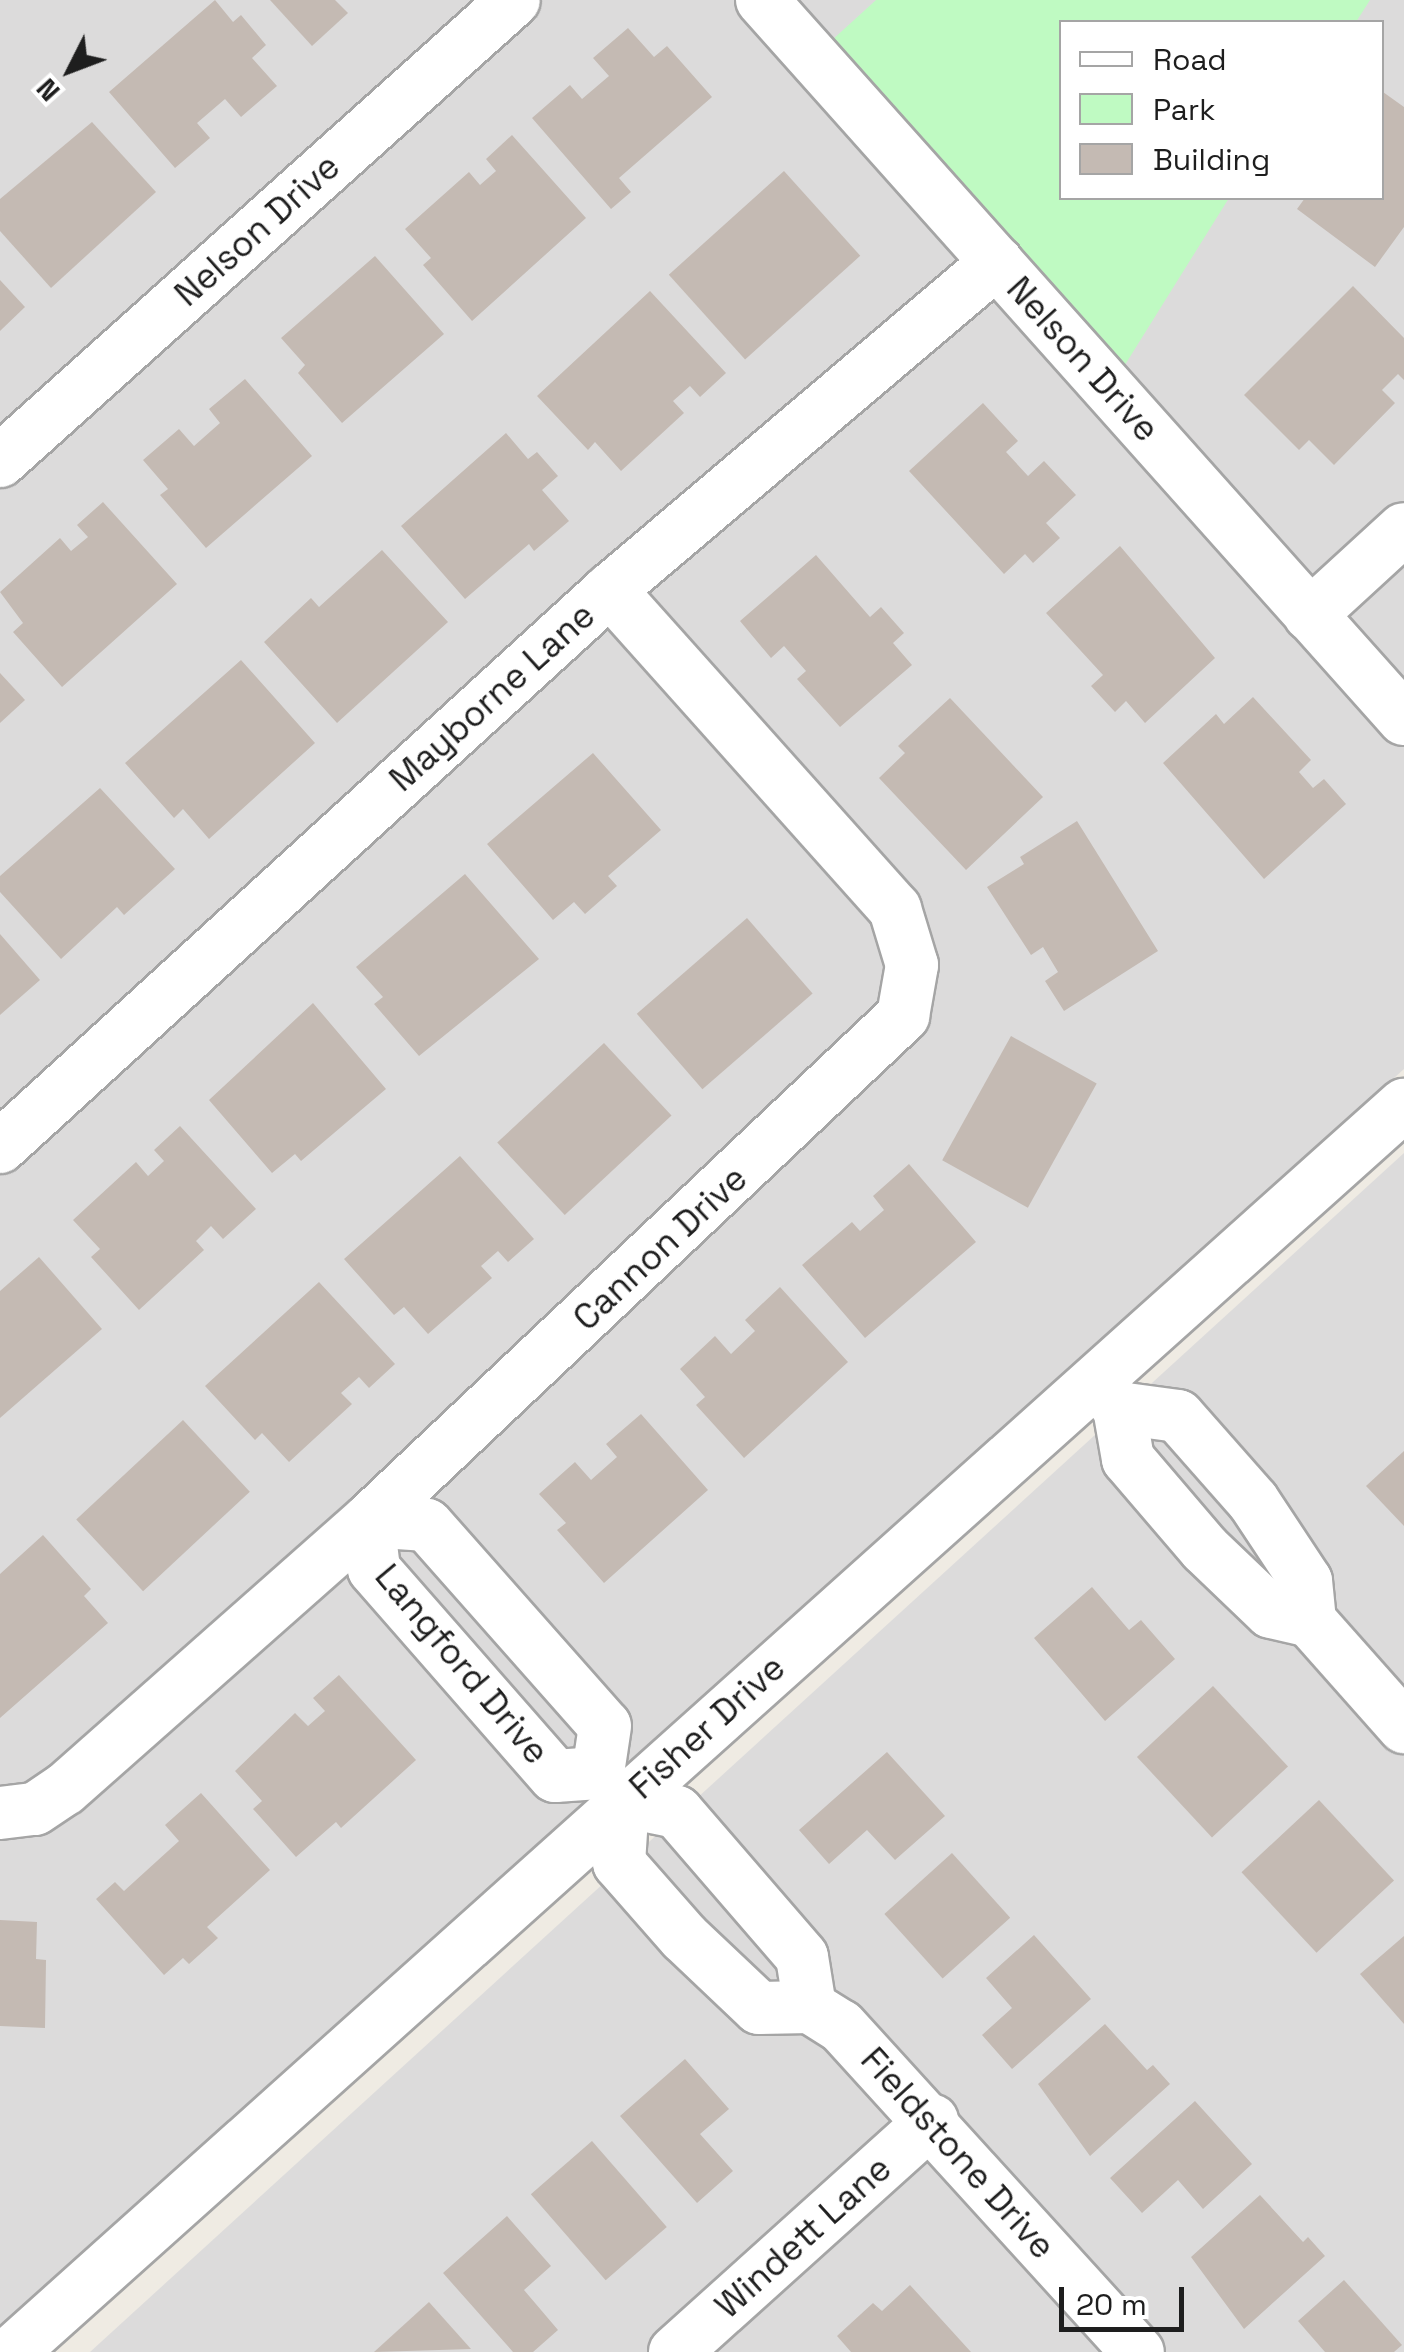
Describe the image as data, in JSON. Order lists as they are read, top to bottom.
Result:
{
  "streets": {
    "street": [
      "Nelson Drive",
      "Mayborne Lane",
      "Cannon Drive",
      "Langford Drive",
      "Fisher Drive",
      "Fieldstone Drive",
      "Windett Lane"
    ]
  },
  "crossings": [
    ["Nelson Drive", "Mayborne Lane"],
    ["Mayborne Lane", "Cannon Drive"],
    ["Cannon Drive", "Langford Drive"],
    ["Langford Drive", "Fisher Drive"],
    ["Fieldstone Drive", "Windett Lane"]
  ],
  "legend": ["Road", "Park", "Building"],
  "scale_bar": "20 m",
  "north": "bottom left"
}
